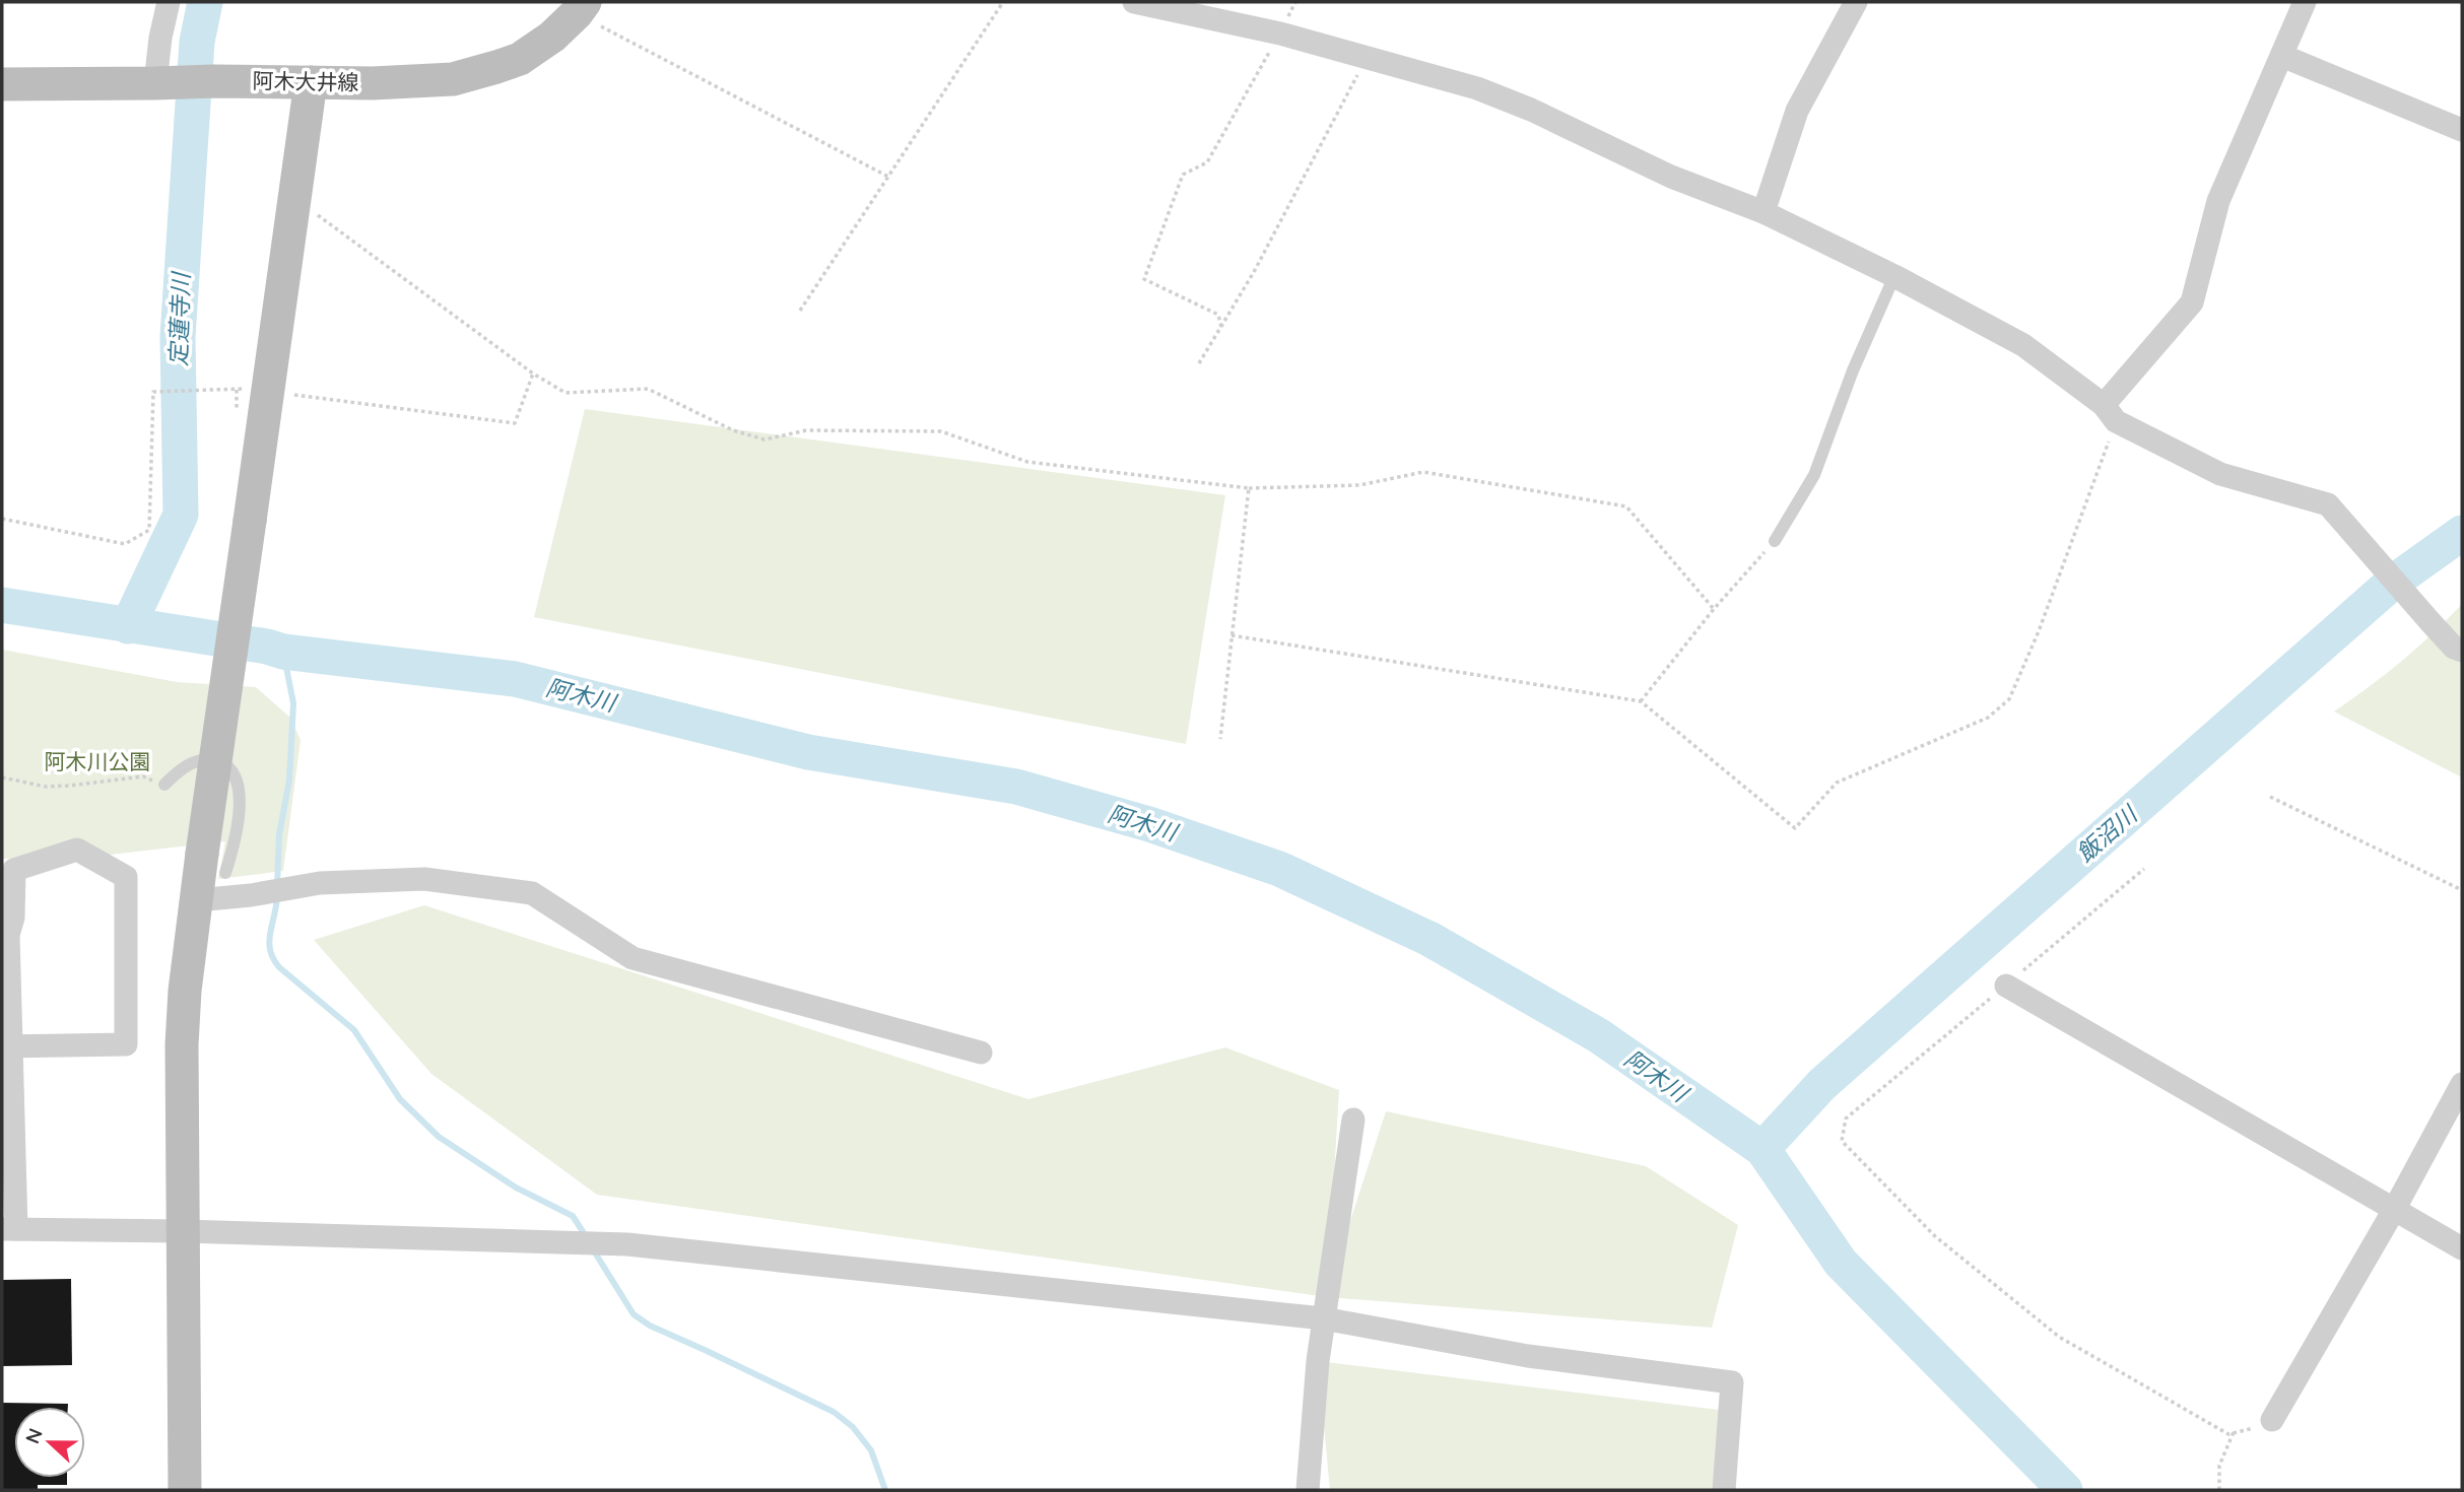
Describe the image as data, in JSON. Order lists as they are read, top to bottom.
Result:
{
  "streets": {
    "street": ["阿木大井線"]
  },
  "water": ["定蓮寺川", "阿木川", "飯沼川"],
  "parks": ["阿木川公園"],
  "north": "left"
}
